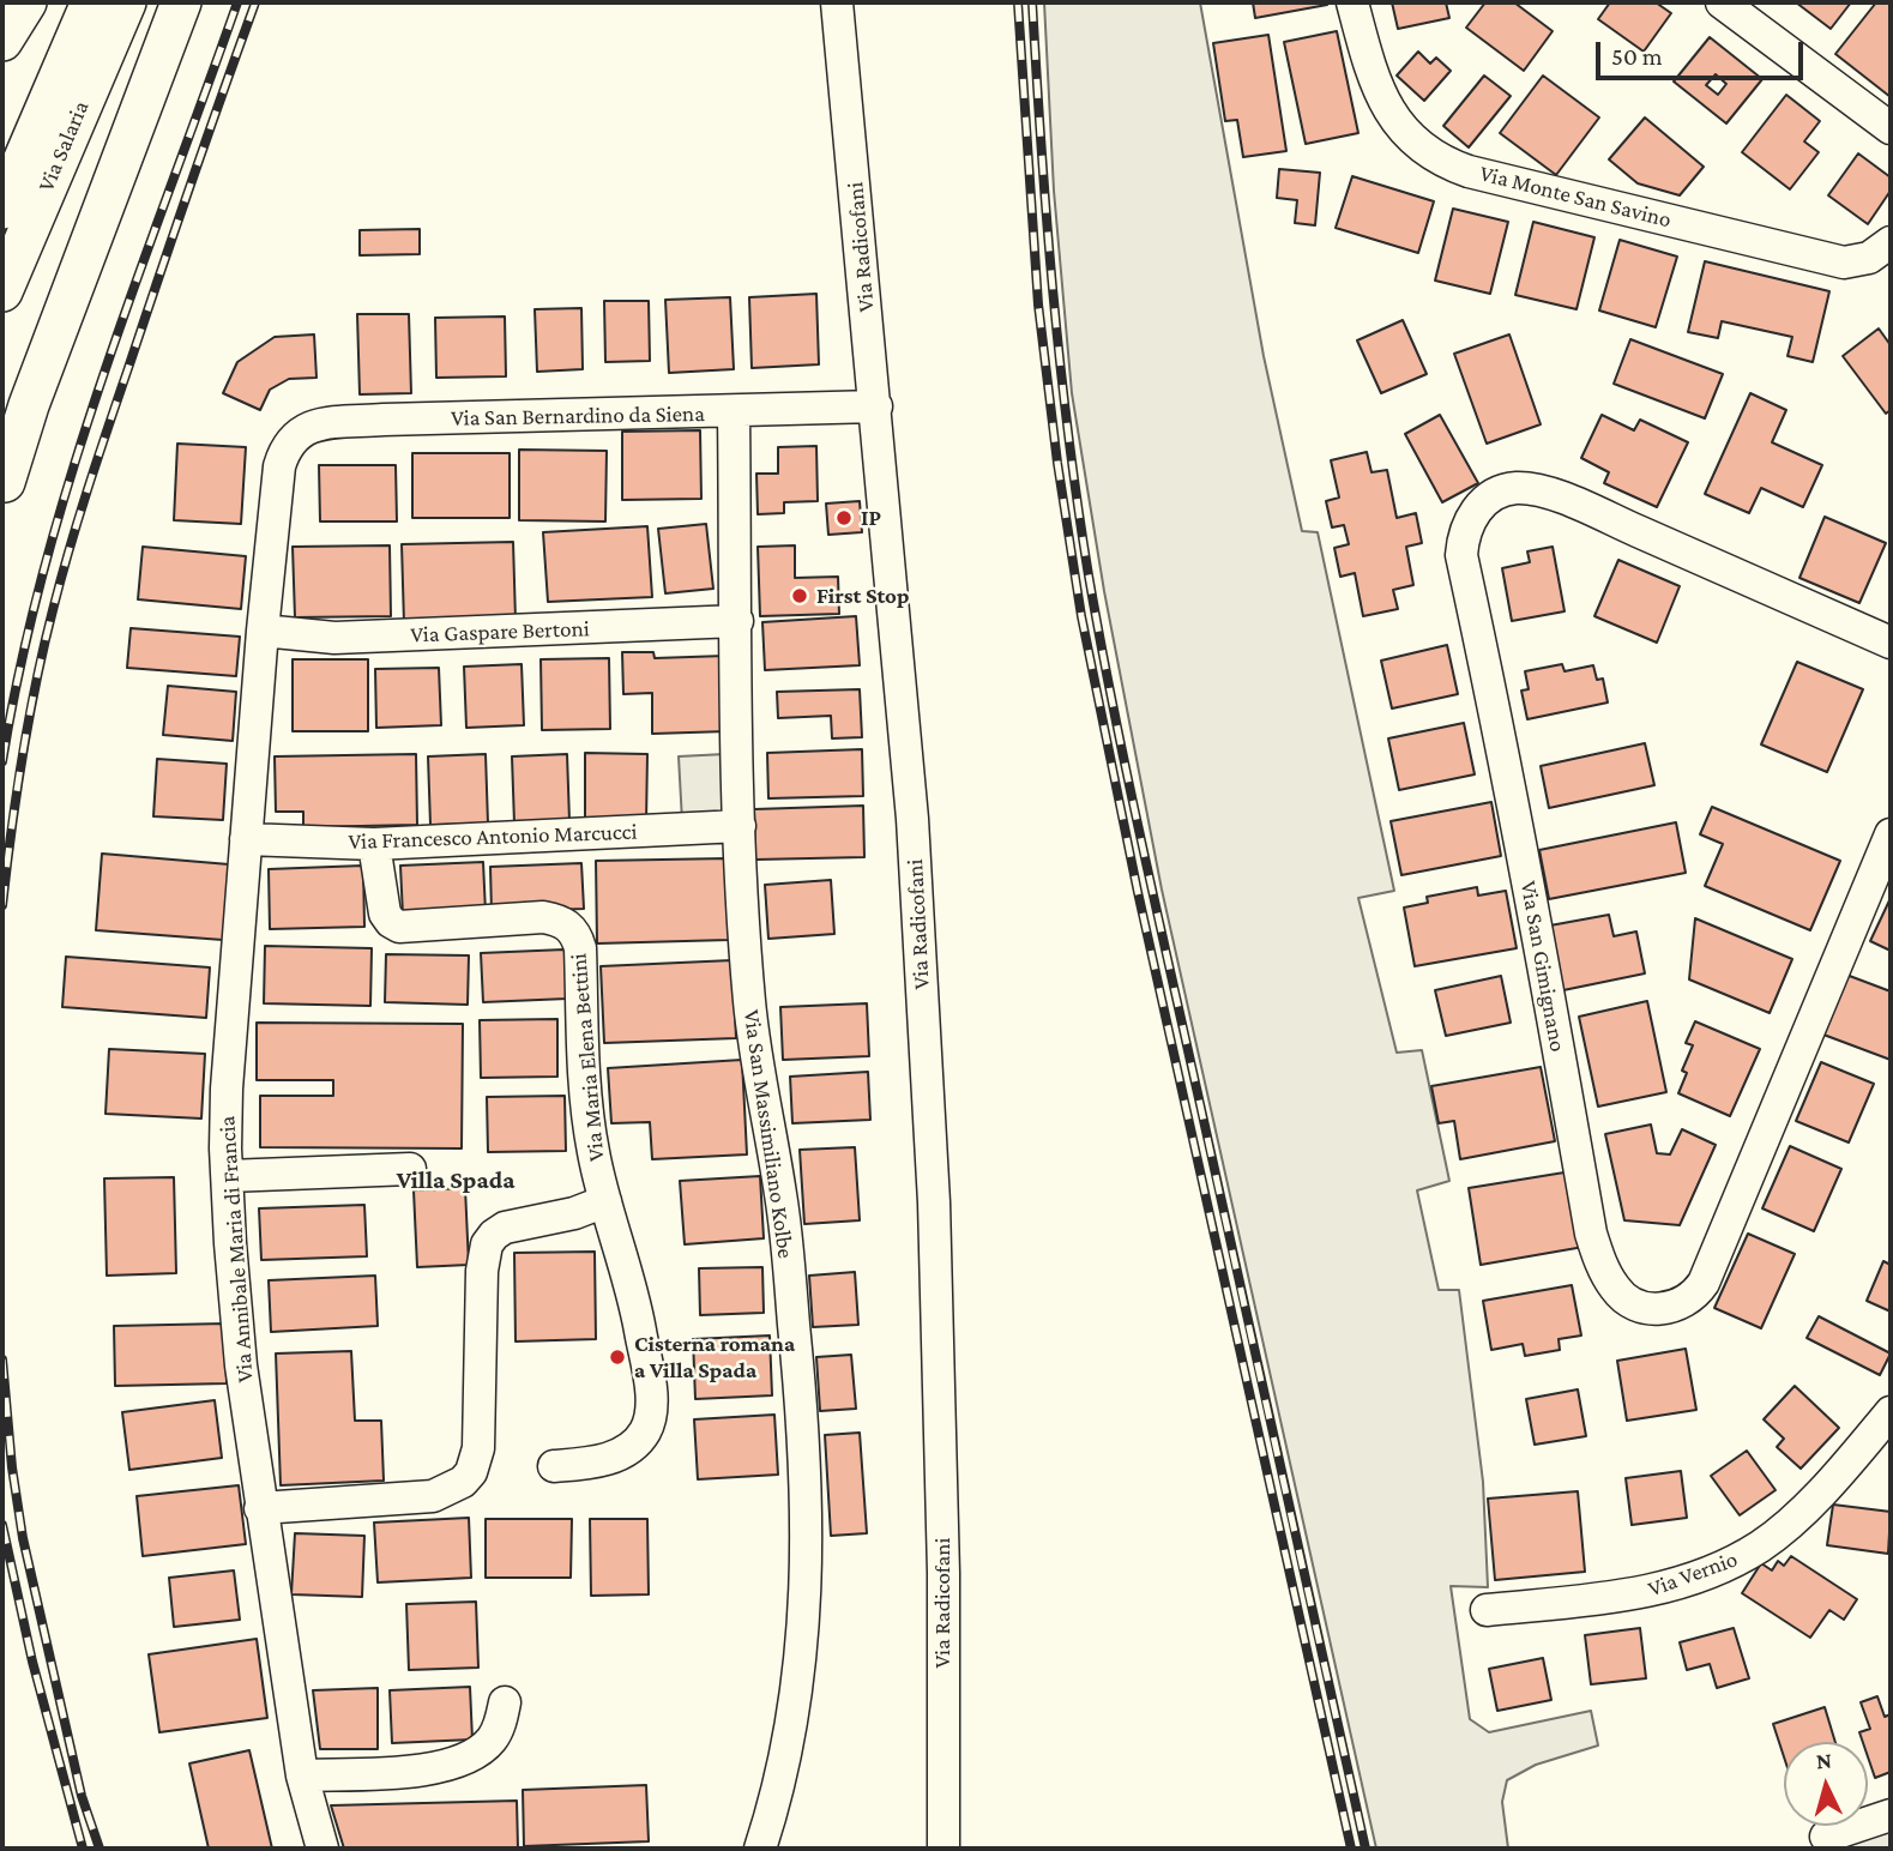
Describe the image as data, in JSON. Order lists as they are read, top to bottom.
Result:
{
  "streets": {
    "main road": ["Via Salaria"],
    "street": [
      "Via Monte San Savino",
      "Via Radicofani",
      "Via San Bernardino da Siena",
      "Via Gaspare Bertoni",
      "Via Francesco Antonio Marcucci",
      "Via San Gimignano",
      "Via Maria Elena Bettini",
      "Via San Massimiliano Kolbe",
      "Via Annibale Maria di Francia",
      "Via Vernio"
    ]
  },
  "crossings": [
    ["Via Radicofani", "Via San Bernardino da Siena"],
    ["Via San Bernardino da Siena", "Via San Massimiliano Kolbe"],
    ["Via San Bernardino da Siena", "Via Annibale Maria di Francia"],
    ["Via Gaspare Bertoni", "Via San Massimiliano Kolbe"],
    ["Via Gaspare Bertoni", "Via Annibale Maria di Francia"],
    ["Via Francesco Antonio Marcucci", "Via Maria Elena Bettini"],
    ["Via Francesco Antonio Marcucci", "Via San Massimiliano Kolbe"],
    ["Via Francesco Antonio Marcucci", "Via Annibale Maria di Francia"]
  ],
  "districts": ["Villa Spada"],
  "places": ["IP", "First Stop", "Cisterna romana a Villa Spada"],
  "scale_bar": "50 m",
  "north": "top"
}
